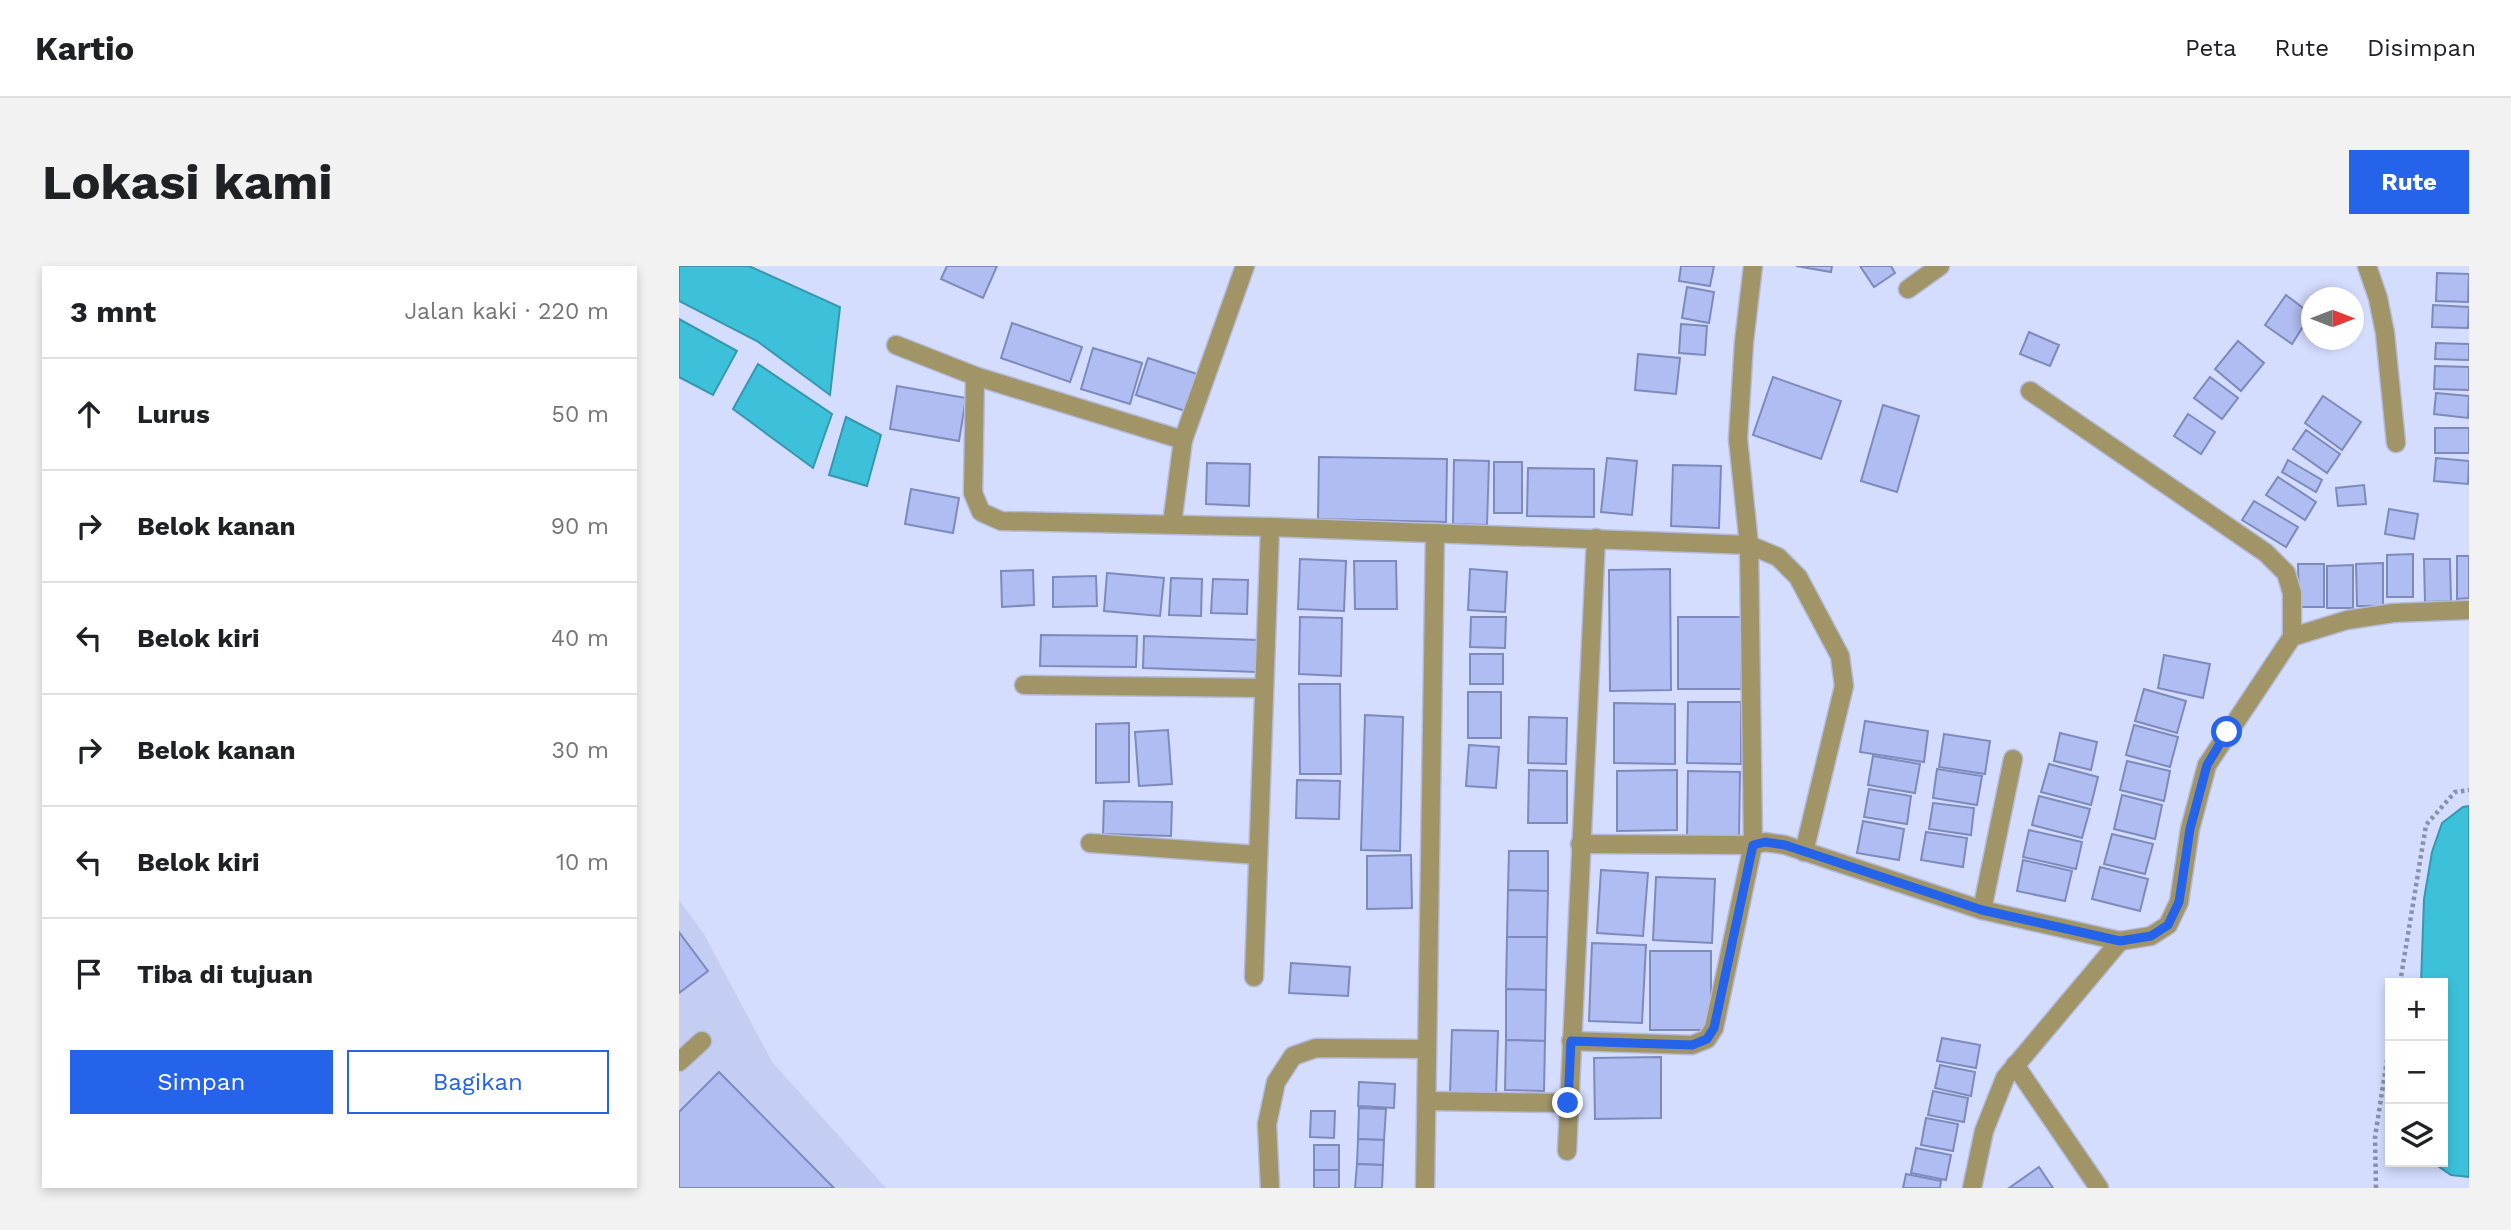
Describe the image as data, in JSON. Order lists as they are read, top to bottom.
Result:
{
  "north": "right",
  "page": {
    "header": "Kartio",
    "nav": ["Peta", "Rute", "Disimpan"],
    "buttons": [
      "Rute",
      ["Simpan", "Bagikan"]
    ],
    "title": "Lokasi kami",
    "heading": ["3 mnt", "Jalan kaki · 220 m"],
    "list": [
      ["Lurus", "50 m"],
      ["Belok kanan", "90 m"],
      ["Belok kiri", "40 m"],
      ["Belok kanan", "30 m"],
      ["Belok kiri", "10 m"],
      "Tiba di tujuan"
    ],
    "map_buttons": ["+", "−"]
  }
}
